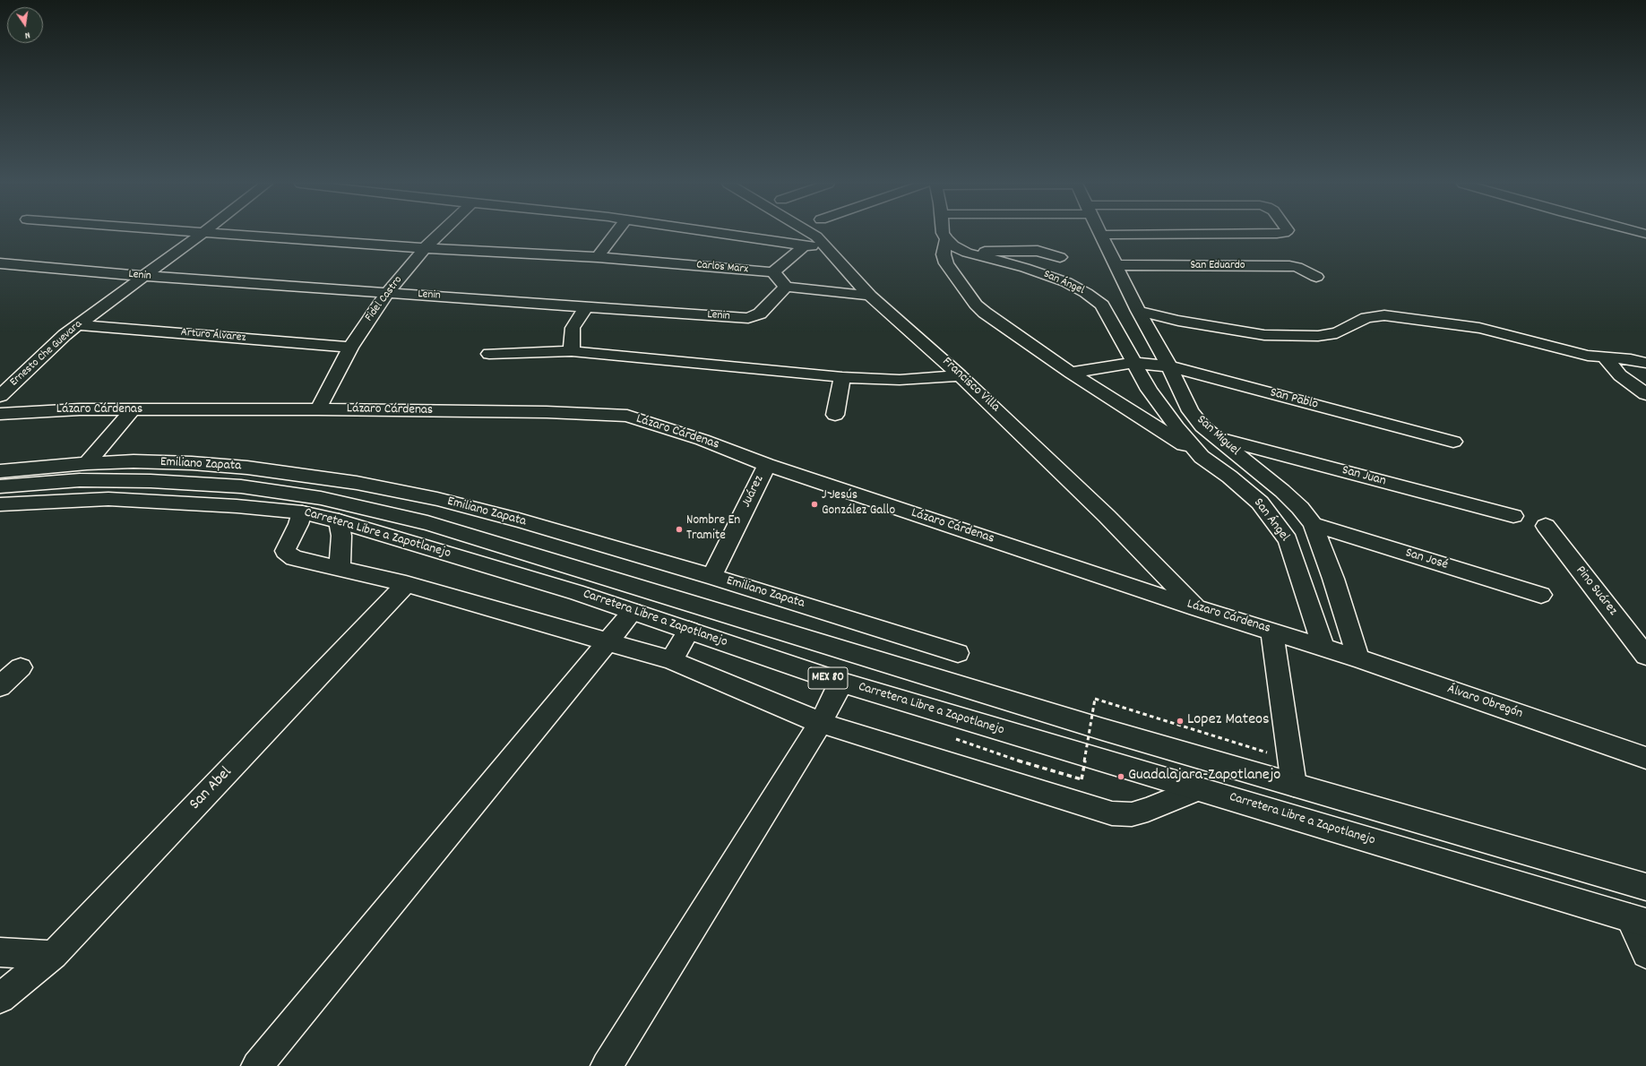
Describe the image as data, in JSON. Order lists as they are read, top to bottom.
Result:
{
  "streets": {
    "street": [
      "San Eduardo",
      "Carlos Marx",
      "Lenin",
      "San Ángel",
      "Fidel Castro",
      "Arturo Álvarez",
      "Ernesto Che Guevara",
      "Francisco Villa",
      "San Pablo",
      "Lázaro Cárdenas",
      "San Miguel",
      "Emiliano Zapata",
      "San Juan",
      "Juárez",
      "Carretera Libre a Zapotlanejo",
      "San José",
      "Pino Suárez",
      "MEX 80",
      "Álvaro Obregón",
      "San Abel"
    ]
  },
  "crossings": [
    ["San Eduardo", "San Miguel"],
    ["Carlos Marx", "Fidel Castro"],
    ["Lenin", "Fidel Castro"],
    ["Lenin", "Ernesto Che Guevara"],
    ["San Ángel", "San Pablo"],
    ["San Ángel", "Lázaro Cárdenas"],
    ["San Ángel", "Álvaro Obregón"],
    ["Fidel Castro", "Arturo Álvarez"],
    ["Fidel Castro", "Lázaro Cárdenas"],
    ["Arturo Álvarez", "Ernesto Che Guevara"],
    ["Francisco Villa", "Lázaro Cárdenas"],
    ["San Pablo", "San Miguel"],
    ["Lázaro Cárdenas", "Juárez"],
    ["Lázaro Cárdenas", "Álvaro Obregón"],
    ["San Miguel", "San Juan"],
    ["San Miguel", "San José"],
    ["San Miguel", "Álvaro Obregón"],
    ["Emiliano Zapata", "Juárez"]
  ],
  "places": [
    "J Jesús González Gallo",
    "Nombre En Tramite",
    "Lopez Mateos",
    "Guadalajara-Zapotlanejo"
  ],
  "north": "bottom"
}
